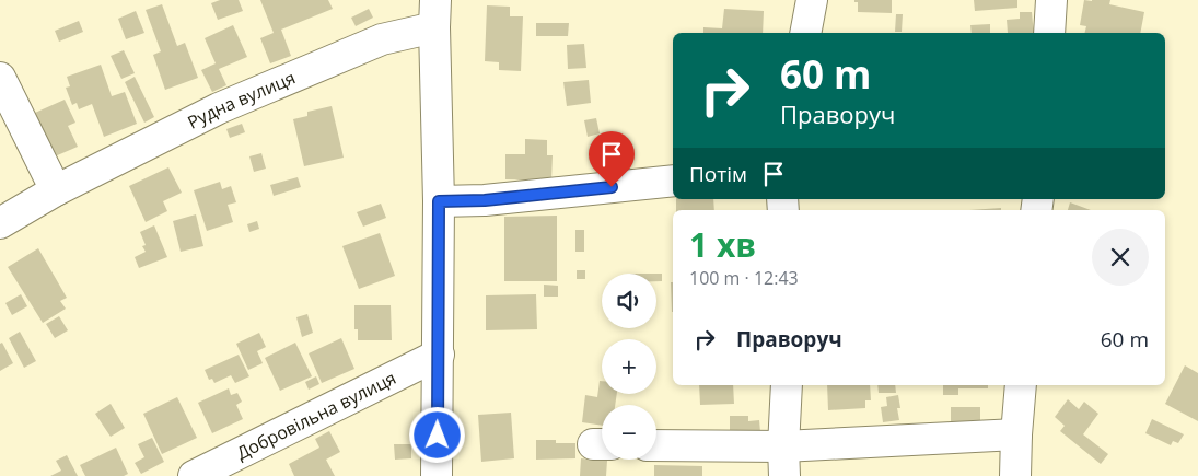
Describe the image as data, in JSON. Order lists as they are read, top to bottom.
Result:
{
  "streets": {
    "street": ["Рудна вулиця", "Добровільна вулиця"]
  },
  "page": {
    "turn": ["60 m", "Праворуч"],
    "then": "Потім",
    "heading": ["1 хв", "100 m · 12:43"],
    "map_buttons": ["+", "−"],
    "list": [
      {
        "name": "Праворуч",
        "value": "60 m"
      }
    ]
  }
}
